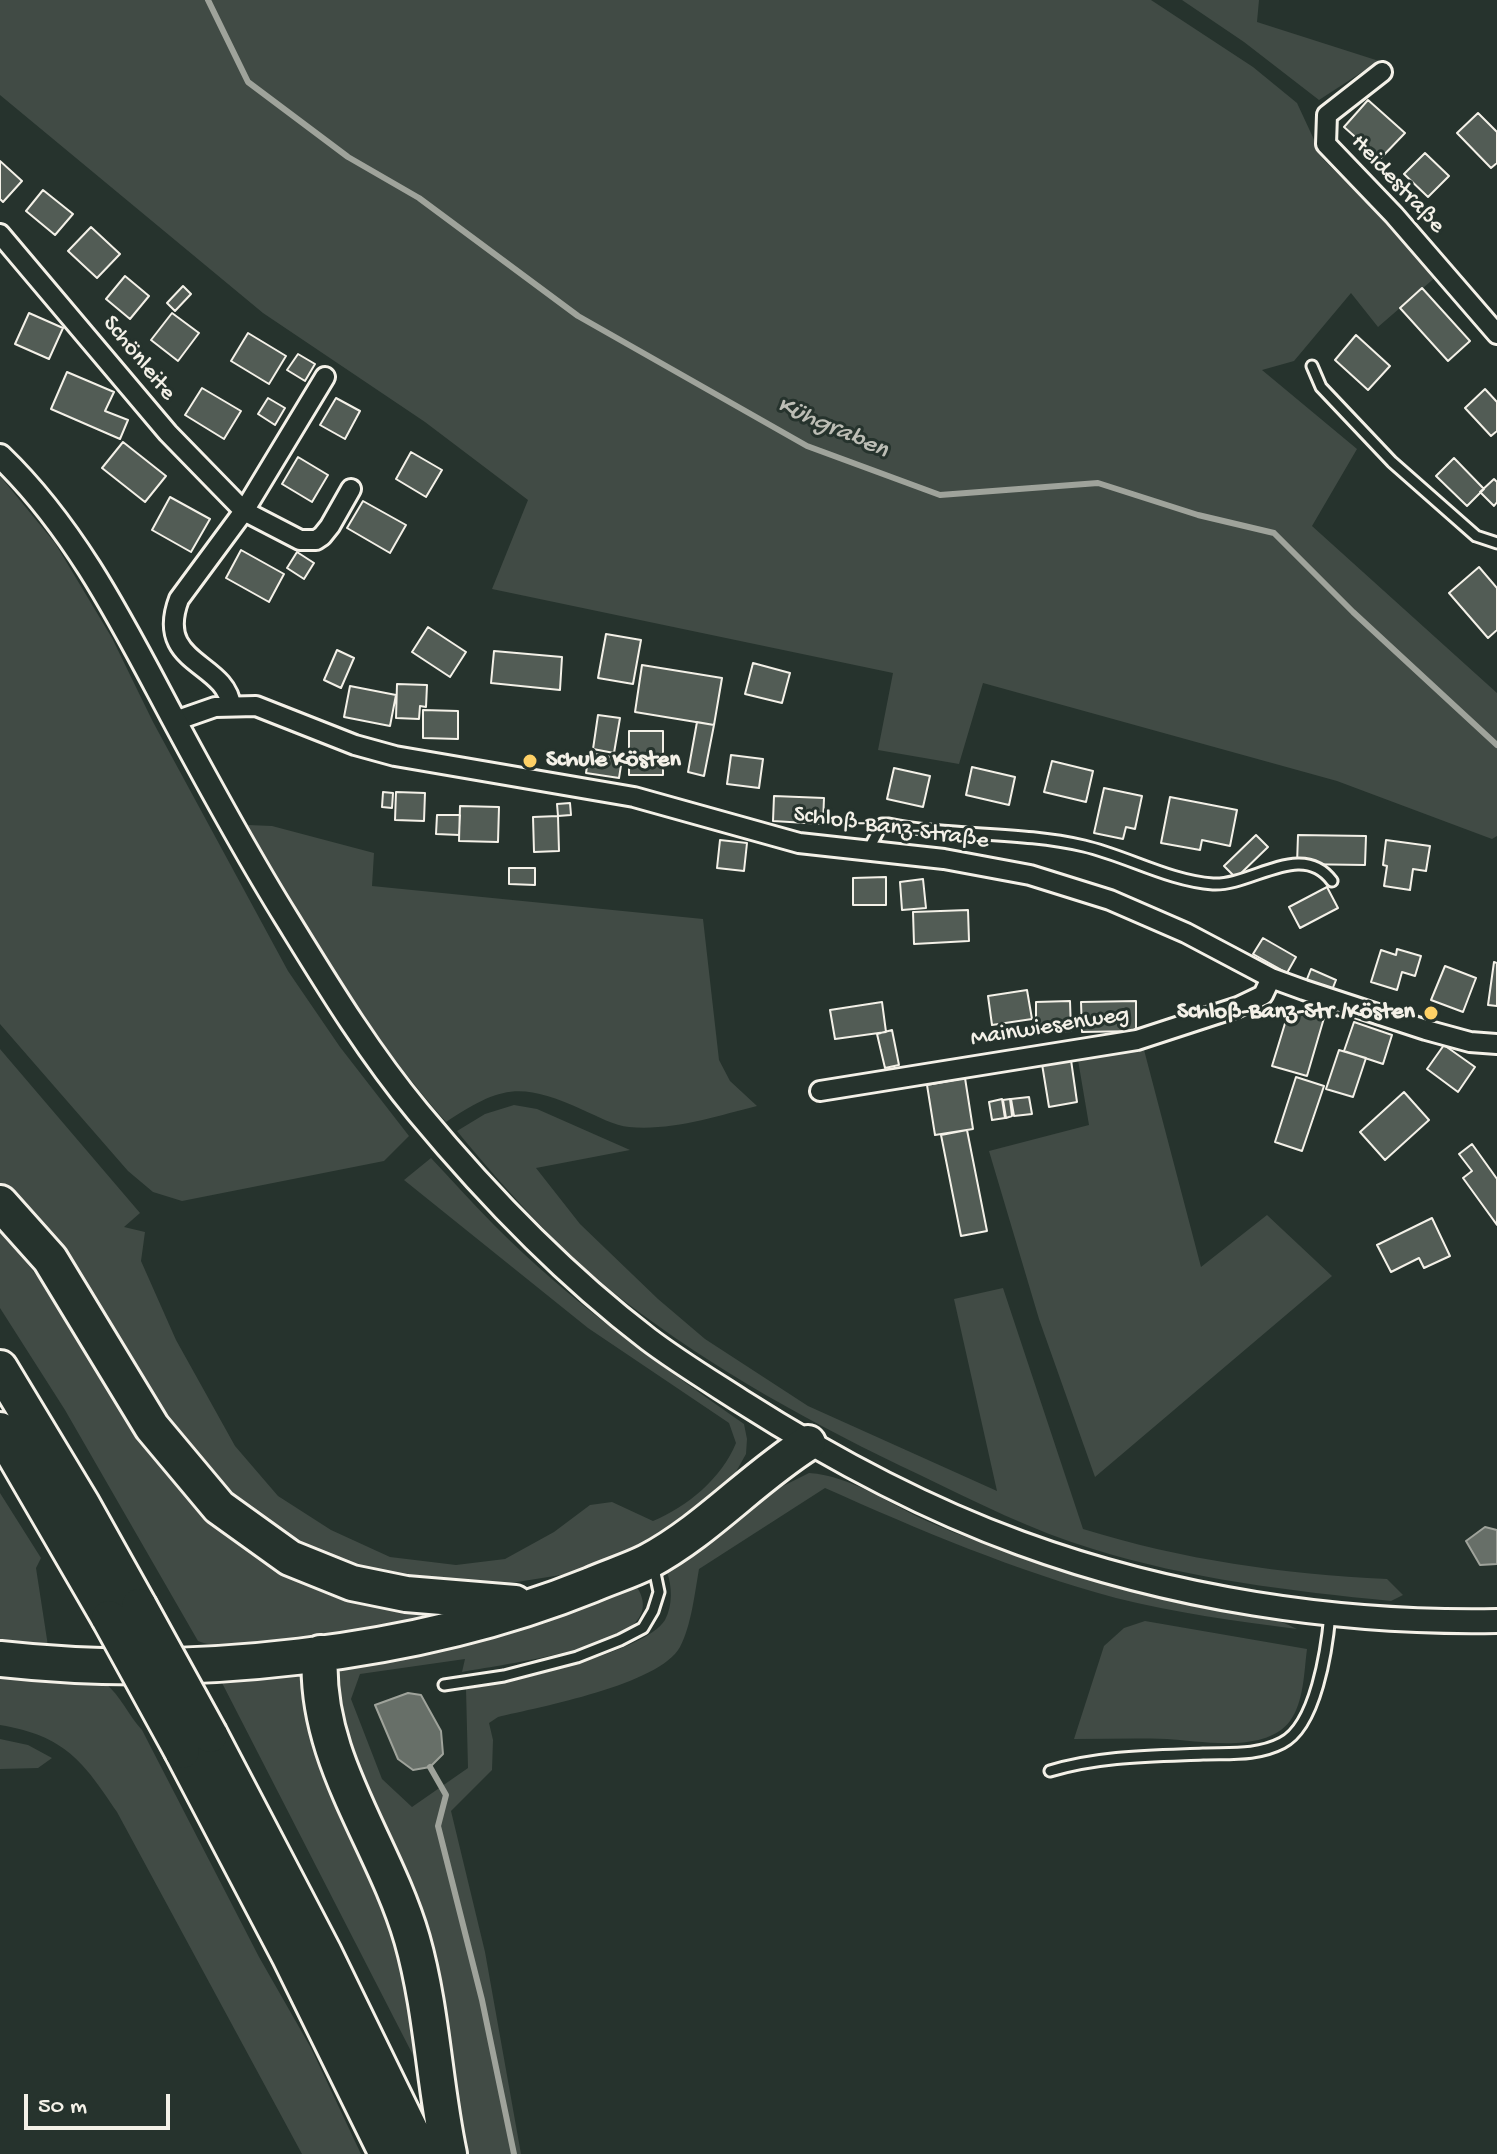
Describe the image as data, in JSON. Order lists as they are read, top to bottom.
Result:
{
  "streets": {
    "street": [
      "Heidestraße",
      "Schönleite",
      "Schloß-Banz-Straße",
      "Mainwiesenweg"
    ]
  },
  "crossings": [
    ["Schloß-Banz-Straße", "Mainwiesenweg"]
  ],
  "water": ["Kühgraben"],
  "places": ["Schule Kösten", "Schloß-Banz-Str./Kösten"],
  "scale_bar": "50 m"
}
